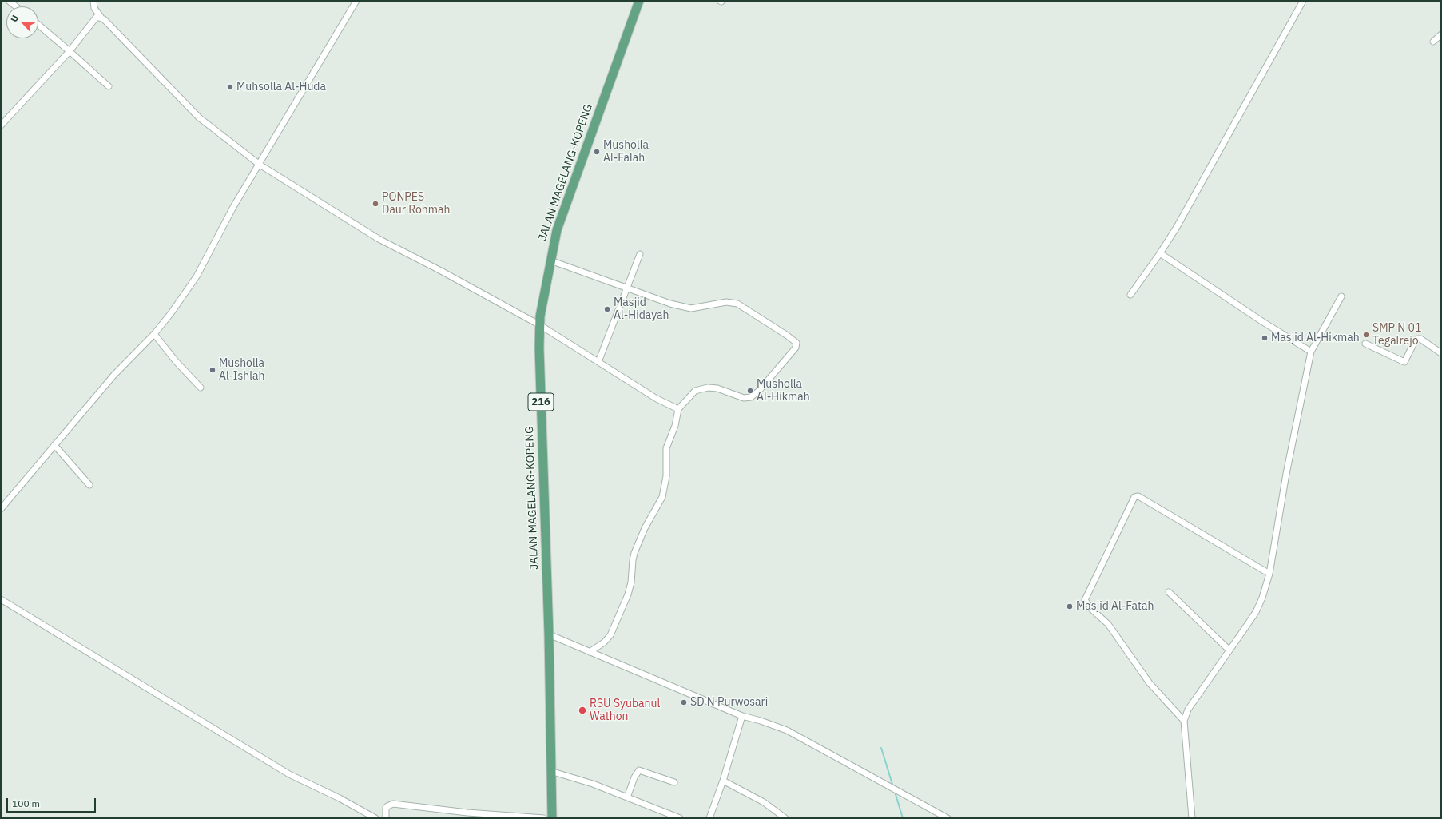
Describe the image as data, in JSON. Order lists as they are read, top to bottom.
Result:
{
  "streets": {
    "main road": ["JALAN MAGELANG-KOPENG", "216"]
  },
  "places": [
    "Muhsolla Al-Huda",
    "Musholla Al-Falah",
    "PONPES Daur Rohmah",
    "Masjid Al-Hidayah",
    "SMP N 01 Tegalrejo",
    "Masjid Al-Hikmah",
    "Musholla Al-Ishlah",
    "Musholla Al-Hikmah",
    "Masjid Al-Fatah",
    "SD N Purwosari",
    "RSU Syubanul Wathon"
  ],
  "scale_bar": "100 m",
  "north": "top left"
}
